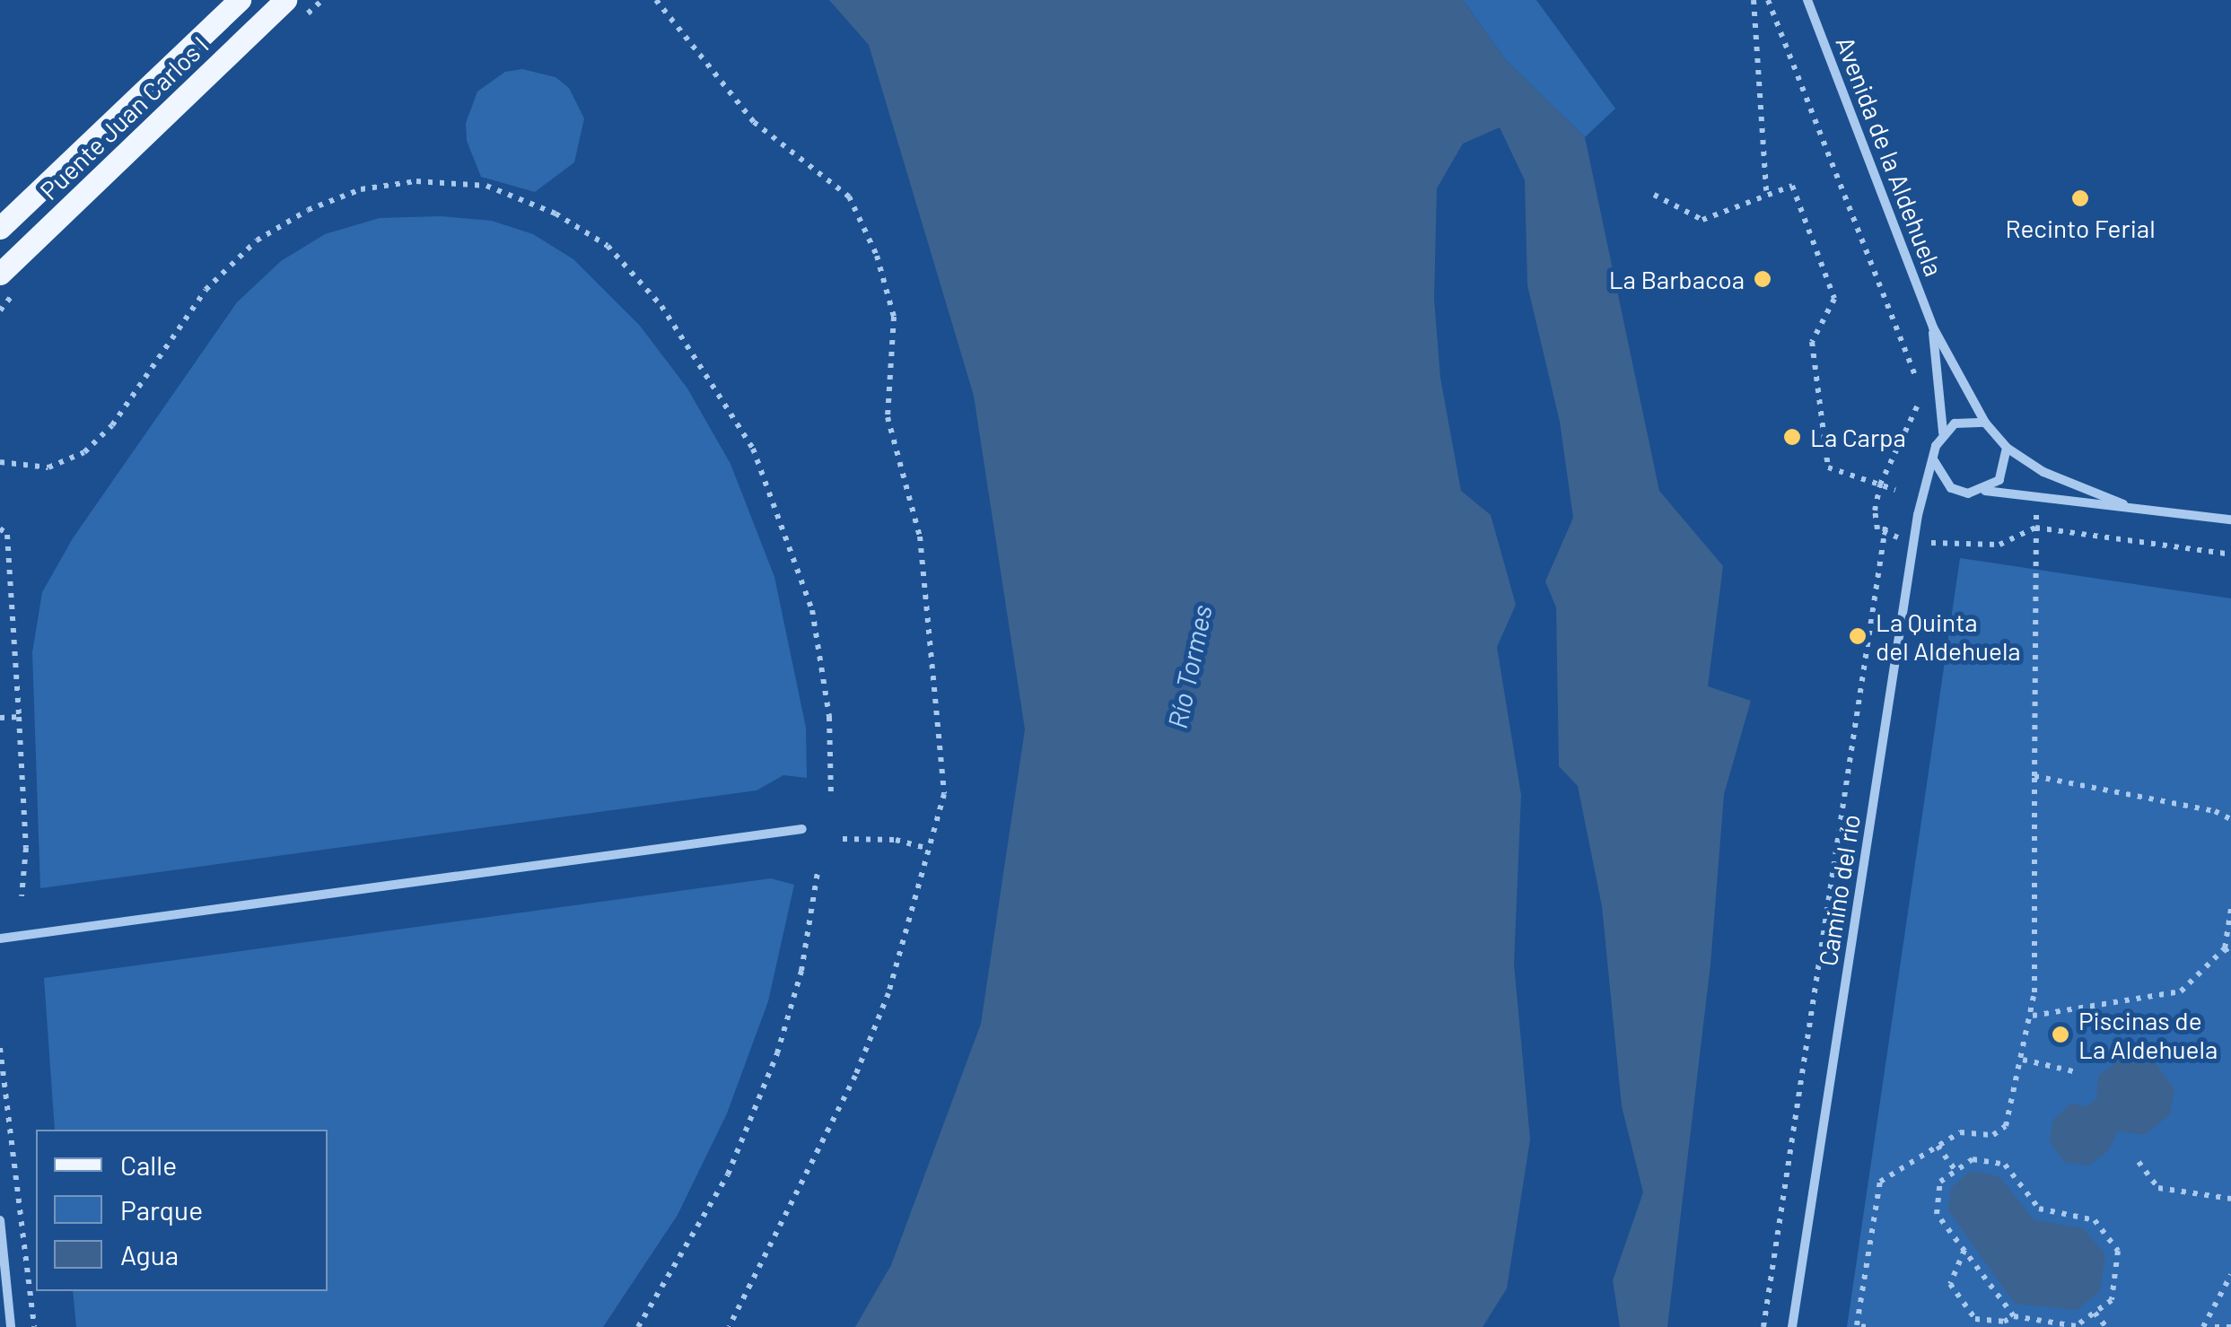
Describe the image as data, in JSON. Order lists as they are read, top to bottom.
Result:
{
  "streets": {
    "main road": ["Puente Juan Carlos I"],
    "street": ["Avenida de la Aldehuela", "Camino del río"]
  },
  "crossings": [
    ["Avenida de la Aldehuela", "Camino del río"]
  ],
  "water": ["Río Tormes"],
  "places": [
    "Recinto Ferial",
    "La Barbacoa",
    "La Carpa",
    "La Quinta del Aldehuela",
    "Piscinas de La Aldehuela"
  ],
  "legend": ["Calle", "Parque", "Agua"]
}
